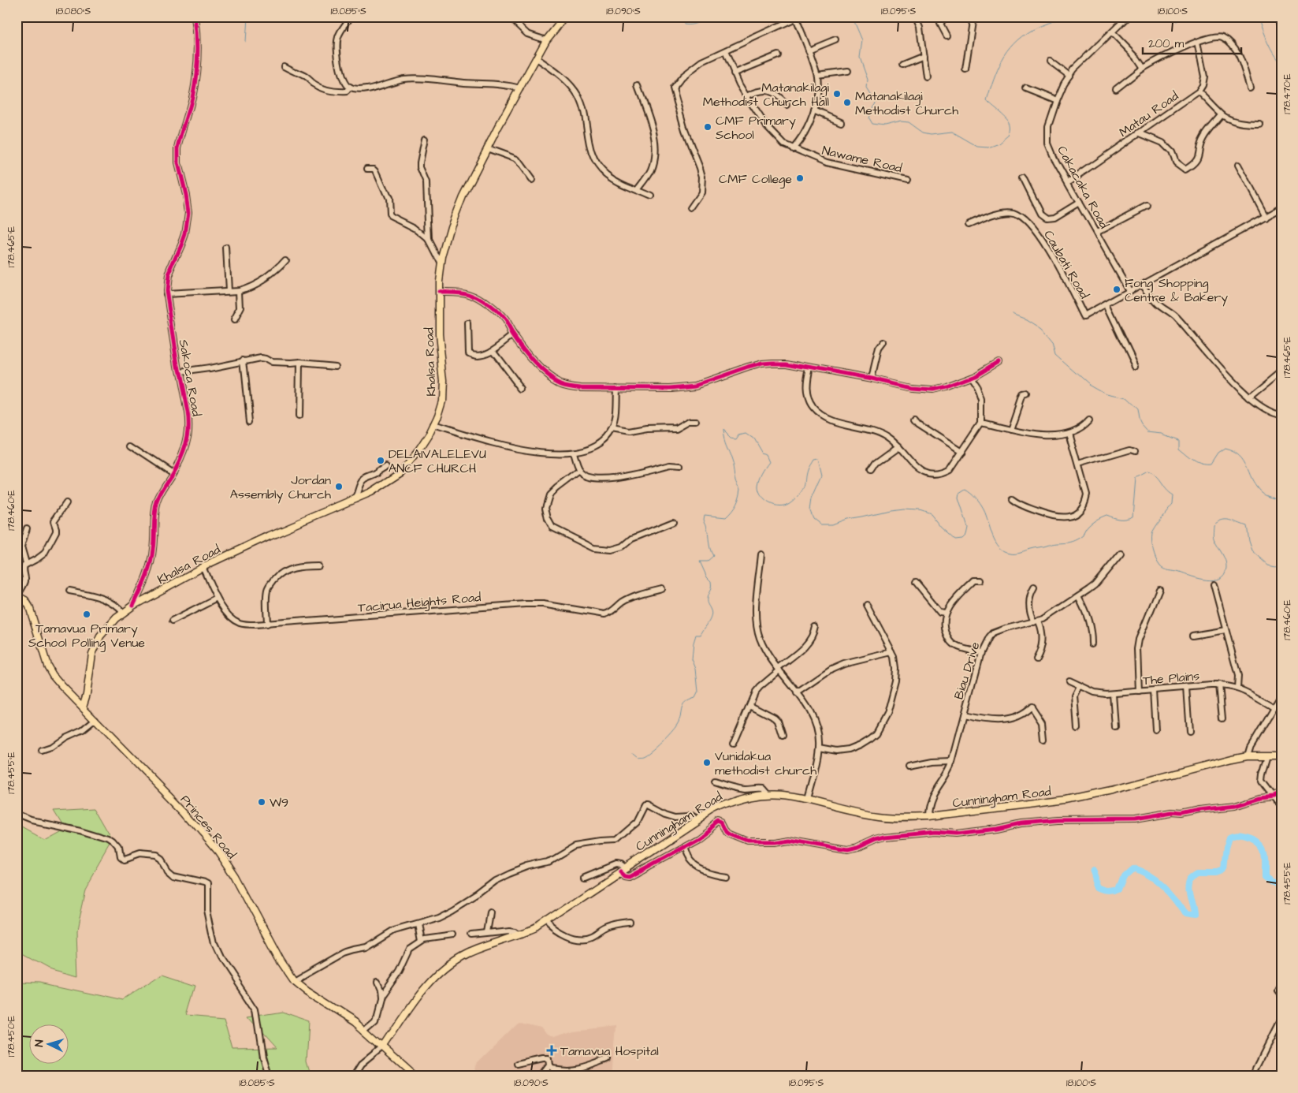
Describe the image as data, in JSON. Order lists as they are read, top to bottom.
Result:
{
  "streets": {
    "main road": ["Khalsa Road", "Cunningham Road", "Princes Road"],
    "street": [
      "Matau Road",
      "Nawame Road",
      "Cakacaka Road",
      "Caubati Road",
      "Sakoca Road",
      "Tacirua Heights Road",
      "Biau Drive",
      "The Plains"
    ]
  },
  "crossings": [
    ["Matau Road", "Cakacaka Road"],
    ["Cakacaka Road", "Caubati Road"],
    ["Khalsa Road", "Sakoca Road"],
    ["Khalsa Road", "Tacirua Heights Road"],
    ["Khalsa Road", "Princes Road"],
    ["Biau Drive", "Cunningham Road"],
    ["Cunningham Road", "Princes Road"]
  ],
  "places": {
    "other": [
      "Matanakilagi Methodist Church Hall",
      "Matanakilagi Methodist Church",
      "CMF Primary School",
      "CMF College",
      "Fong Shopping Centre & Bakery",
      "DELAIVALELEVU ANCF CHURCH",
      "Jordan Assembly Church",
      "Tamavua Primary School Polling Venue",
      "Vunidakua methodist church",
      "W9"
    ],
    "health": ["Tamavua Hospital"]
  },
  "scale_bar": "200 m",
  "north": "left",
  "coordinates": [
    "18.080°S",
    "18.085°S",
    "18.090°S",
    "18.095°S",
    "18.100°S",
    "178.470°E",
    "178.465°E",
    "178.460°E",
    "178.455°E",
    "178.450°E"
  ]
}
